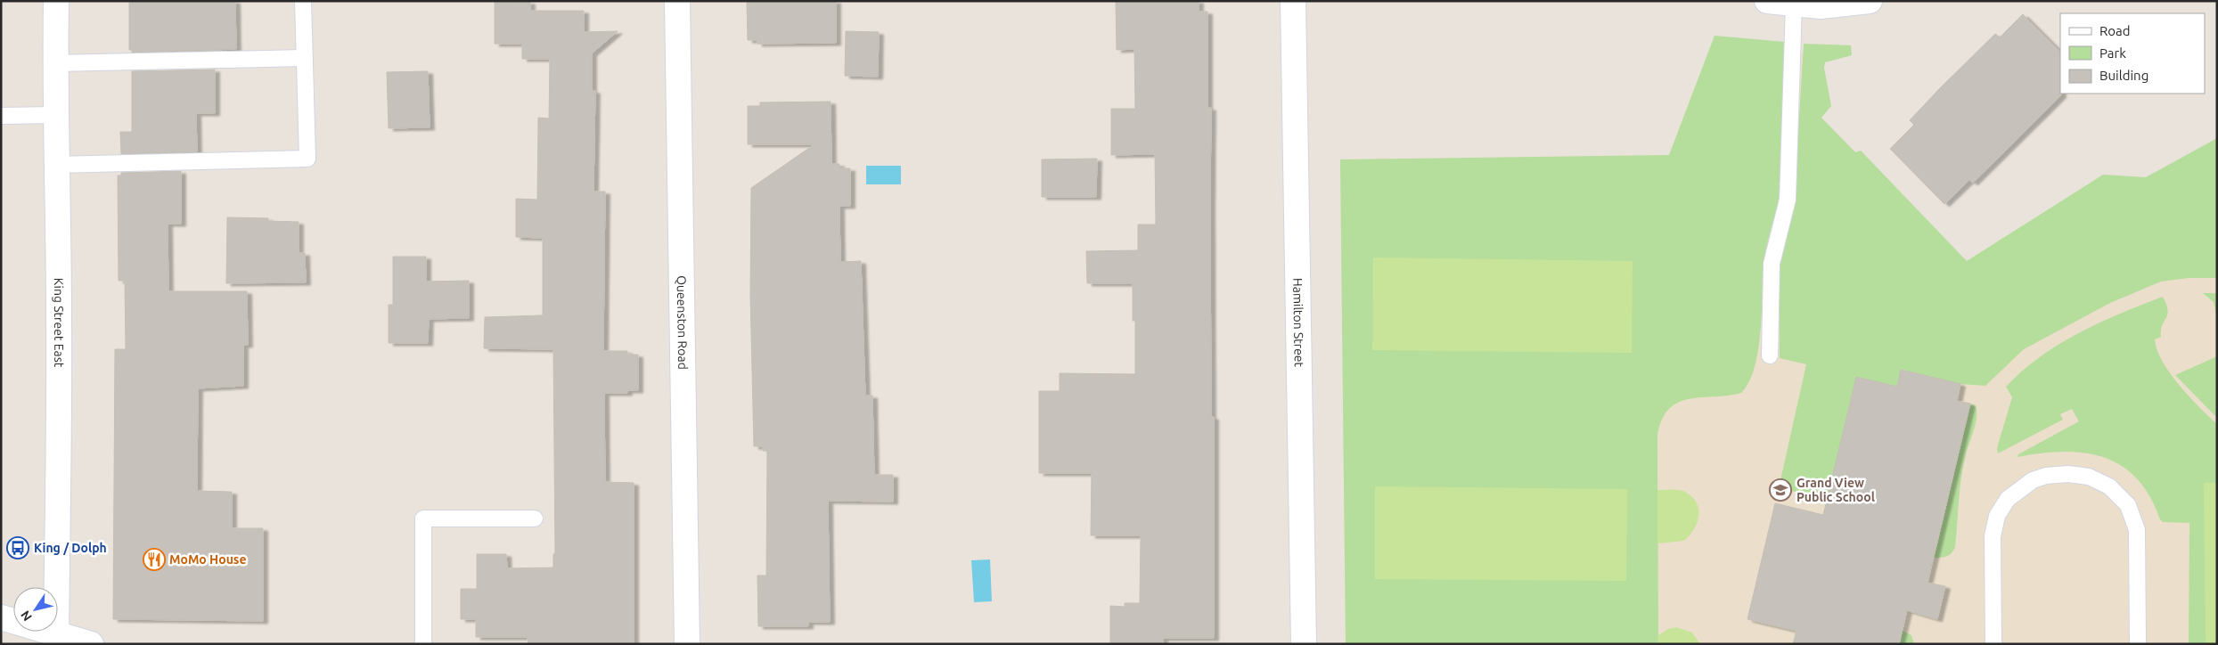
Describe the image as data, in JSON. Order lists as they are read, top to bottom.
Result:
{
  "streets": {
    "street": ["King Street East", "Queenston Road", "Hamilton Street"]
  },
  "places": {
    "school or university": ["Grand View Public School"],
    "bus stop": ["King / Dolph"],
    "restaurant": ["MoMo House"]
  },
  "legend": ["Road", "Park", "Building"],
  "north": "bottom left"
}
